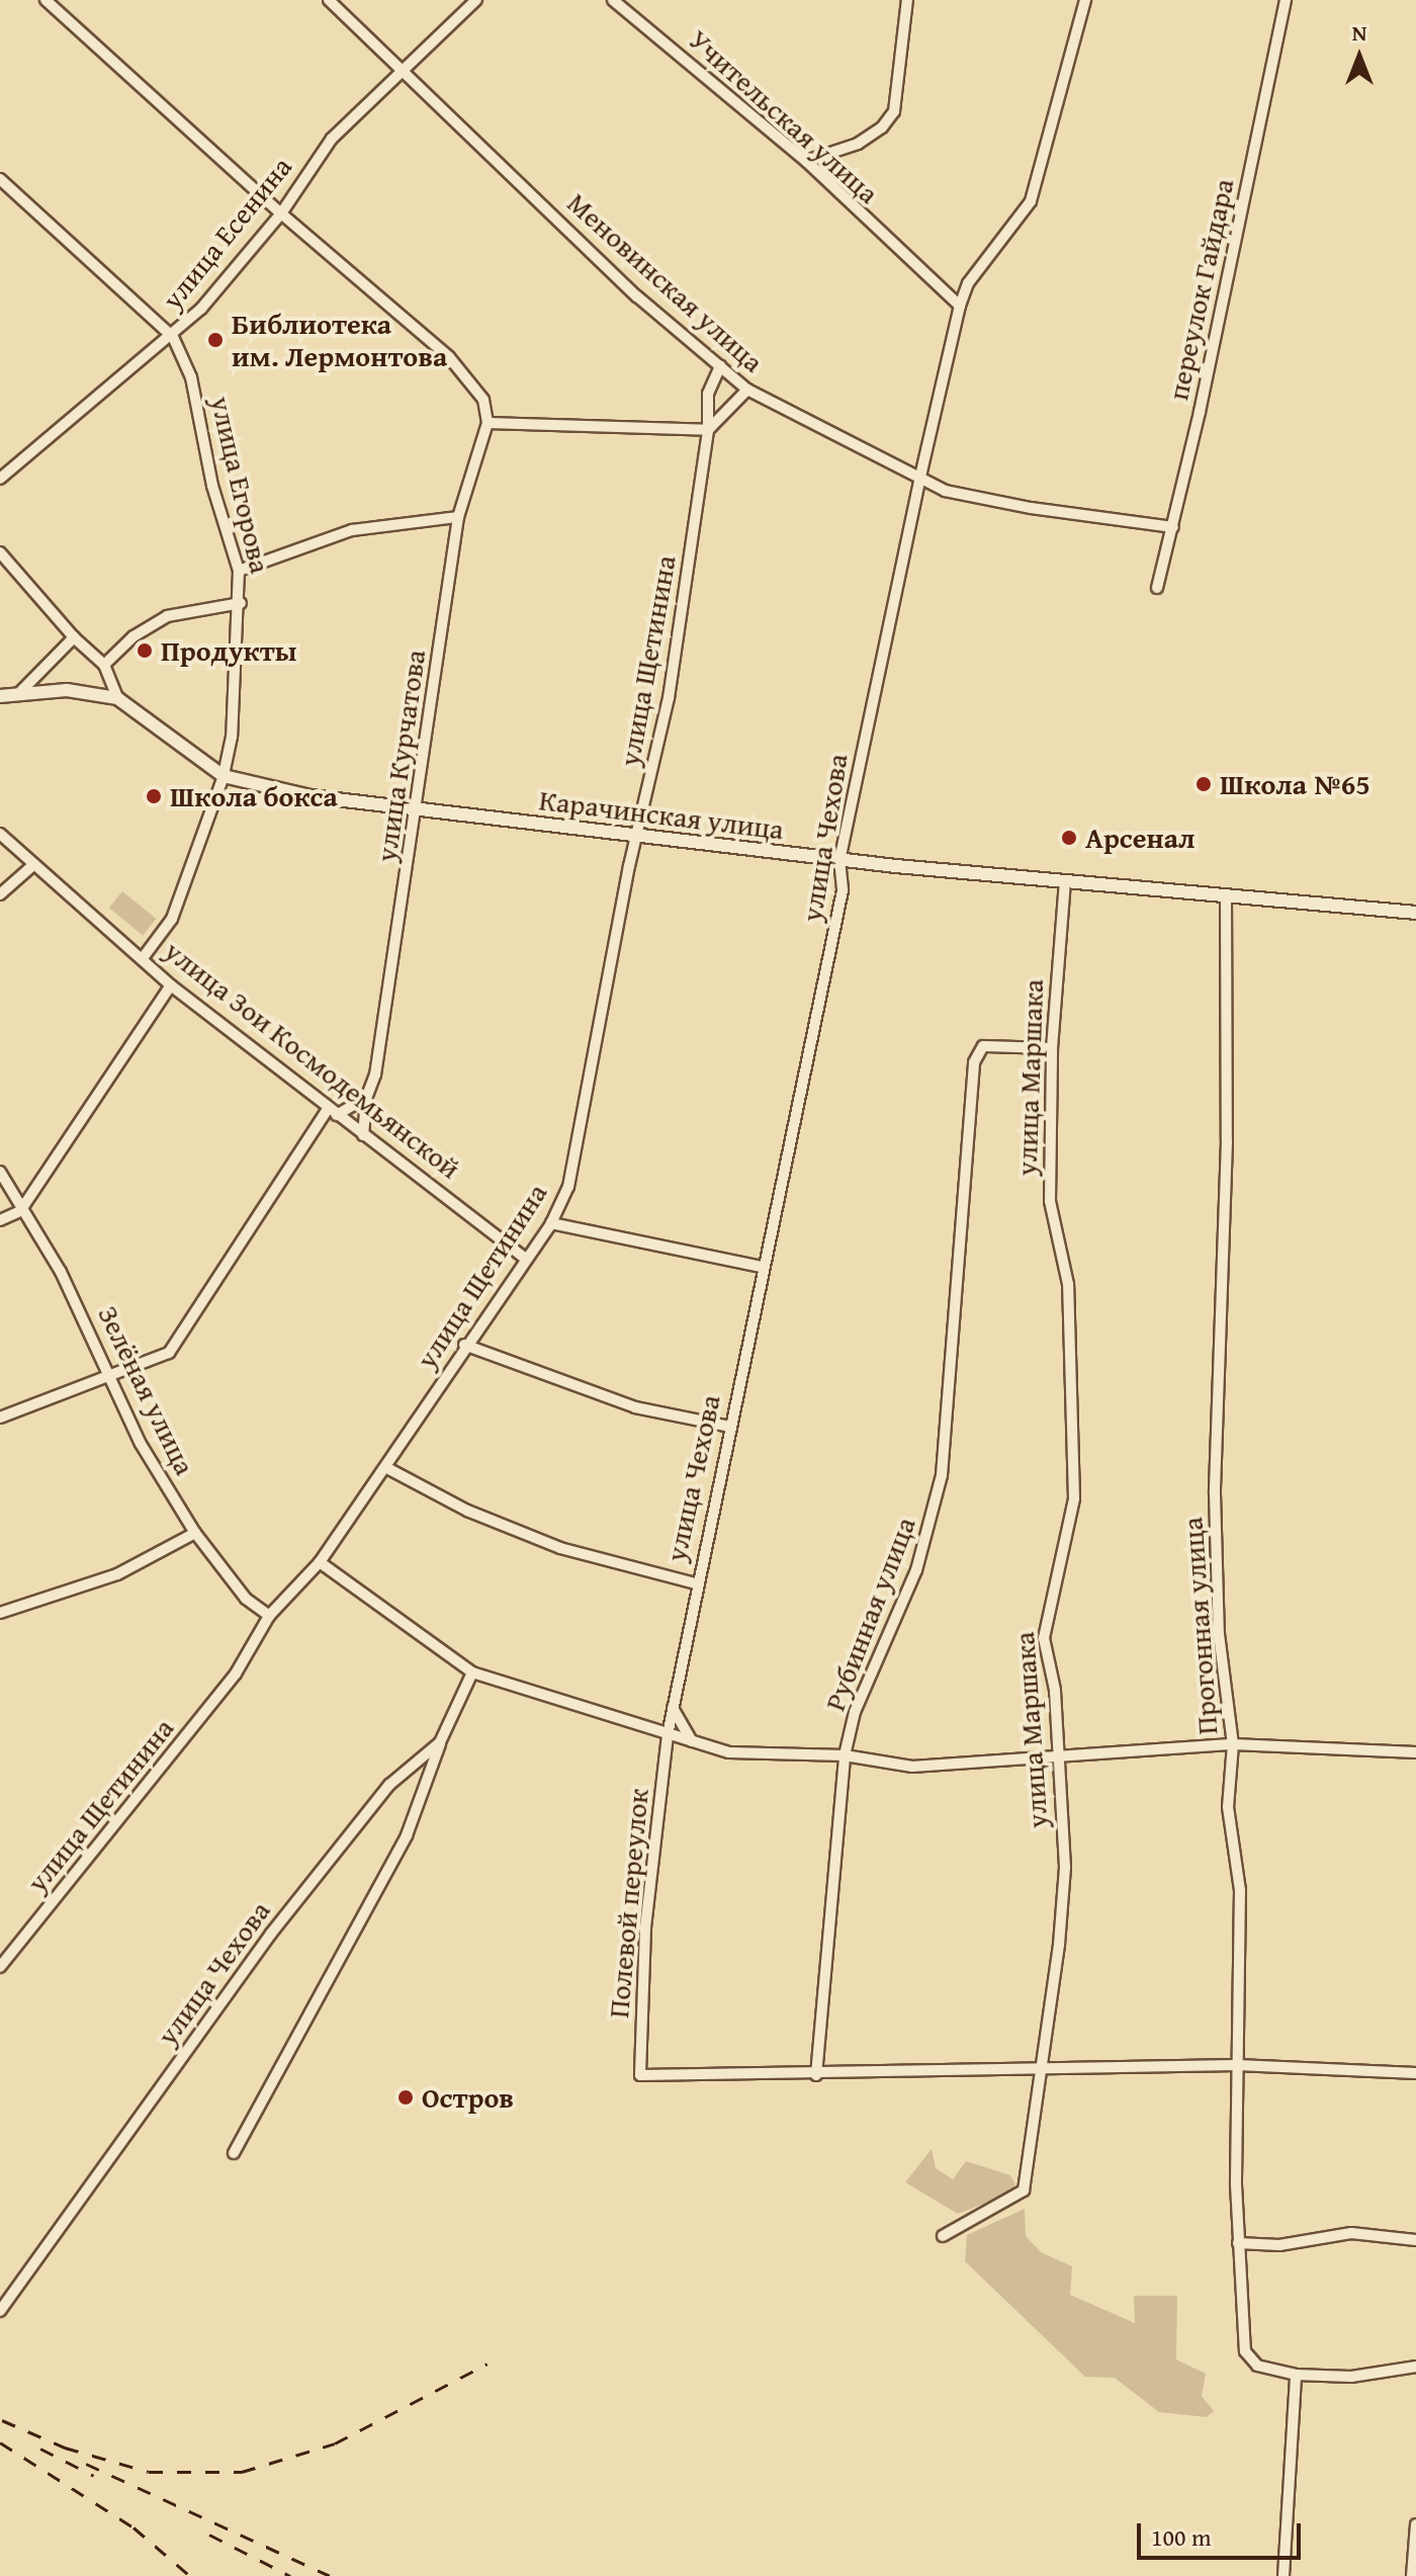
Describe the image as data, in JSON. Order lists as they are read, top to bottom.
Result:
{
  "streets": {
    "street": [
      "Учительская улица",
      "улица Есенина",
      "Меновинская улица",
      "переулок Гайдара",
      "улица Егорова",
      "улица Щетинина",
      "улица Курчатова",
      "Карачинская улица",
      "улица Чехова",
      "улица Зои Космодемьянской",
      "улица Маршака",
      "Зелёная улица",
      "Рубинная улица",
      "Прогонная улица",
      "Полевой переулок"
    ]
  },
  "crossings": [
    ["Учительская улица", "улица Чехова"],
    ["улица Есенина", "Меновинская улица"],
    ["улица Есенина", "улица Егорова"],
    ["Меновинская улица", "переулок Гайдара"],
    ["Меновинская улица", "улица Щетинина"],
    ["Меновинская улица", "улица Чехова"],
    ["улица Егорова", "Карачинская улица"],
    ["улица Егорова", "улица Зои Космодемьянской"],
    ["улица Щетинина", "Карачинская улица"],
    ["улица Щетинина", "улица Зои Космодемьянской"],
    ["улица Щетинина", "Зелёная улица"],
    ["улица Курчатова", "Карачинская улица"],
    ["улица Курчатова", "улица Зои Космодемьянской"],
    ["Карачинская улица", "улица Чехова"],
    ["Карачинская улица", "улица Маршака"],
    ["Карачинская улица", "Прогонная улица"],
    ["улица Чехова", "Полевой переулок"],
    ["улица Маршака", "Рубинная улица"],
    ["Рубинная улица", "Полевой переулок"]
  ],
  "places": [
    "Библиотека им. Лермонтова",
    "Продукты",
    "Школа №65",
    "Школа бокса",
    "Арсенал",
    "Остров"
  ],
  "scale_bar": "100 m",
  "north": "top"
}
